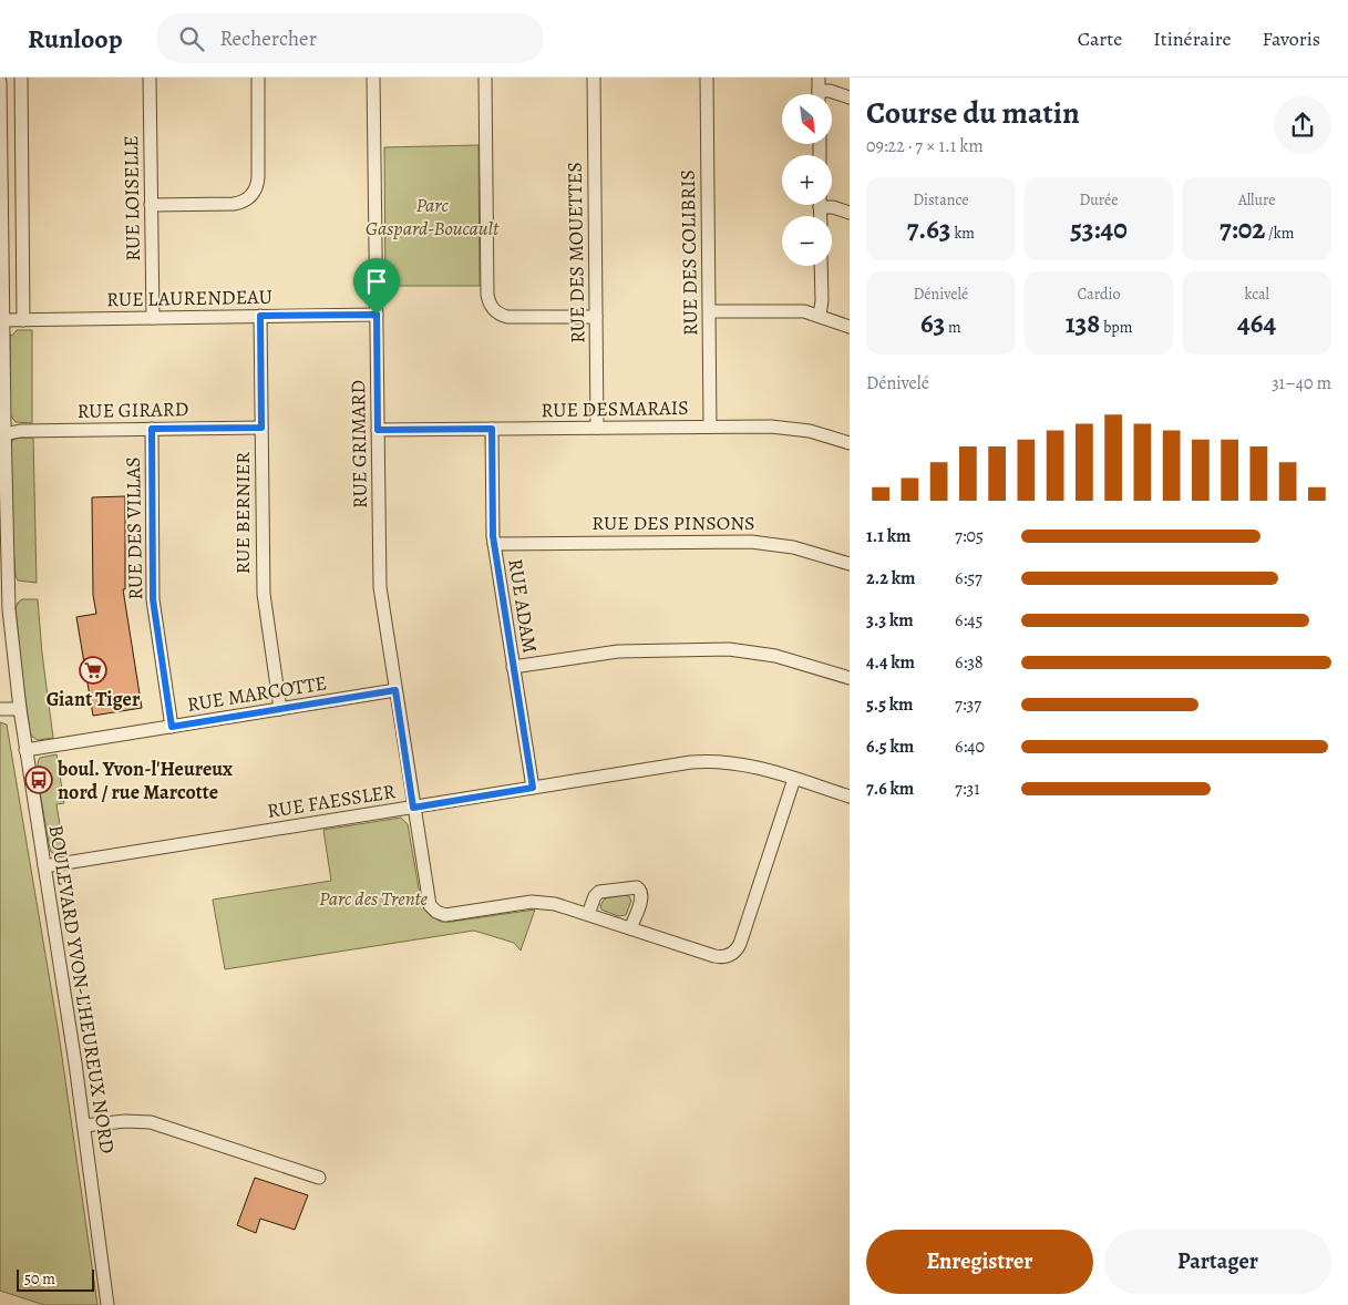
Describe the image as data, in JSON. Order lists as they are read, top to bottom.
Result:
{
  "streets": {
    "street": [
      "RUE LOISELLE",
      "RUE DES MOUETTES",
      "RUE DES COLIBRIS",
      "RUE LAURENDEAU",
      "RUE DESMARAIS",
      "RUE GIRARD",
      "RUE GRIMARD",
      "RUE BERNIER",
      "RUE DES PINSONS",
      "RUE DES VILLAS",
      "RUE ADAM",
      "RUE MARCOTTE",
      "RUE FAESSLER",
      "BOULEVARD YVON-L'HEUREUX NORD"
    ]
  },
  "crossings": [
    ["RUE LOISELLE", "RUE LAURENDEAU"],
    ["RUE DES MOUETTES", "RUE DESMARAIS"],
    ["RUE DES COLIBRIS", "RUE DESMARAIS"],
    ["RUE LAURENDEAU", "RUE GRIMARD"],
    ["RUE LAURENDEAU", "RUE BERNIER"],
    ["RUE LAURENDEAU", "BOULEVARD YVON-L'HEUREUX NORD"],
    ["RUE DESMARAIS", "RUE GRIMARD"],
    ["RUE DESMARAIS", "RUE ADAM"],
    ["RUE GIRARD", "RUE BERNIER"],
    ["RUE GIRARD", "RUE DES VILLAS"],
    ["RUE GIRARD", "BOULEVARD YVON-L'HEUREUX NORD"],
    ["RUE GRIMARD", "RUE MARCOTTE"],
    ["RUE GRIMARD", "RUE FAESSLER"],
    ["RUE BERNIER", "RUE MARCOTTE"],
    ["RUE DES PINSONS", "RUE ADAM"],
    ["RUE DES VILLAS", "RUE MARCOTTE"],
    ["RUE ADAM", "RUE FAESSLER"],
    ["RUE MARCOTTE", "BOULEVARD YVON-L'HEUREUX NORD"],
    ["RUE FAESSLER", "BOULEVARD YVON-L'HEUREUX NORD"]
  ],
  "parks": ["Parc Gaspard-Boucault", "Parc des Trente"],
  "places": {
    "supermarket": ["Giant Tiger"],
    "bus stop": ["boul. Yvon-l'Heureux nord / rue Marcotte"]
  },
  "scale_bar": "50 m",
  "north": "bottom right",
  "page": {
    "header": "Runloop",
    "search": "Rechercher",
    "nav": ["Carte", "Itinéraire", "Favoris"],
    "heading": ["Course du matin", "09:22 · 7 × 1.1 km"],
    "map_buttons": ["+", "−"],
    "stats": [
      ["Distance", "7.63 km"],
      ["Durée", "53:40"],
      ["Allure", "7:02 /km"],
      ["Dénivelé", "63 m"],
      ["Cardio", "138 bpm"],
      ["kcal", "464"]
    ],
    "chart": ["Dénivelé", "31–40 m"],
    "list": [
      {
        "name": "1.1 km",
        "note": "7:05"
      },
      {
        "name": "2.2 km",
        "note": "6:57"
      },
      {
        "name": "3.3 km",
        "note": "6:45"
      },
      {
        "name": "4.4 km",
        "note": "6:38"
      },
      {
        "name": "5.5 km",
        "note": "7:37"
      },
      {
        "name": "6.5 km",
        "note": "6:40"
      },
      {
        "name": "7.6 km",
        "note": "7:31"
      }
    ],
    "buttons": ["Enregistrer", "Partager"],
    "scale": "50 m"
  }
}
